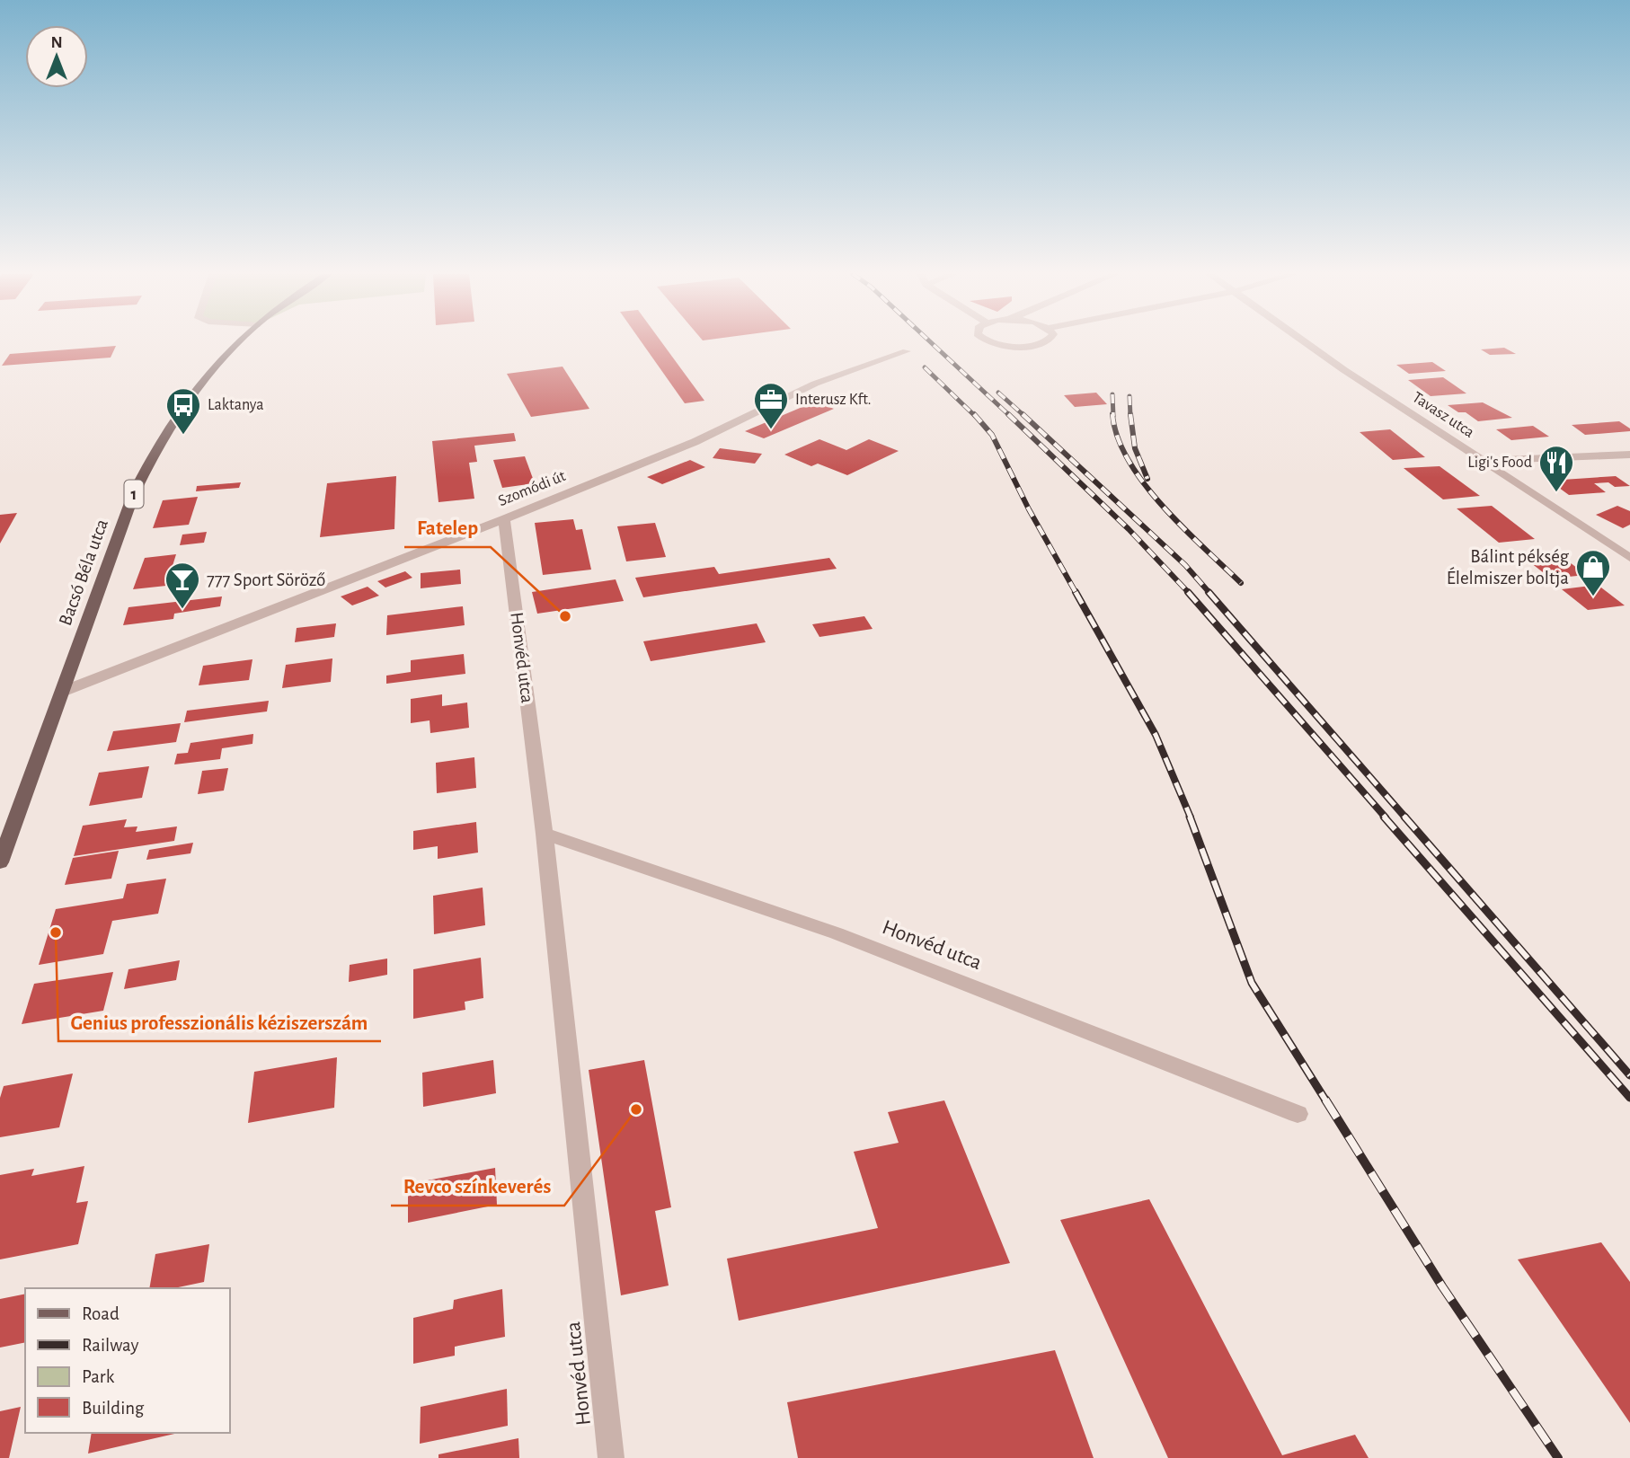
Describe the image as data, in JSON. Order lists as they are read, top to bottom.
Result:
{
  "streets": {
    "main road": ["1", "Bacsó Béla utca"],
    "street": ["Tavasz utca", "Szomódi út", "Honvéd utca"]
  },
  "crossings": [
    ["Szomódi út", "Bacsó Béla utca"],
    ["Szomódi út", "Honvéd utca"]
  ],
  "places": {
    "office": ["Interusz Kft."],
    "bus stop": ["Laktanya"],
    "restaurant": ["Ligi's Food"],
    "shop": ["Bálint pékség Élelmiszer boltja"],
    "bar": ["777 Sport Söröző"],
    "other": ["Fatelep", "Genius professzionális kéziszerszám", "Revco színkeverés"]
  },
  "legend": [
    "Road",
    "Railway",
    "Park",
    "Building"
  ],
  "north": "top"
}
